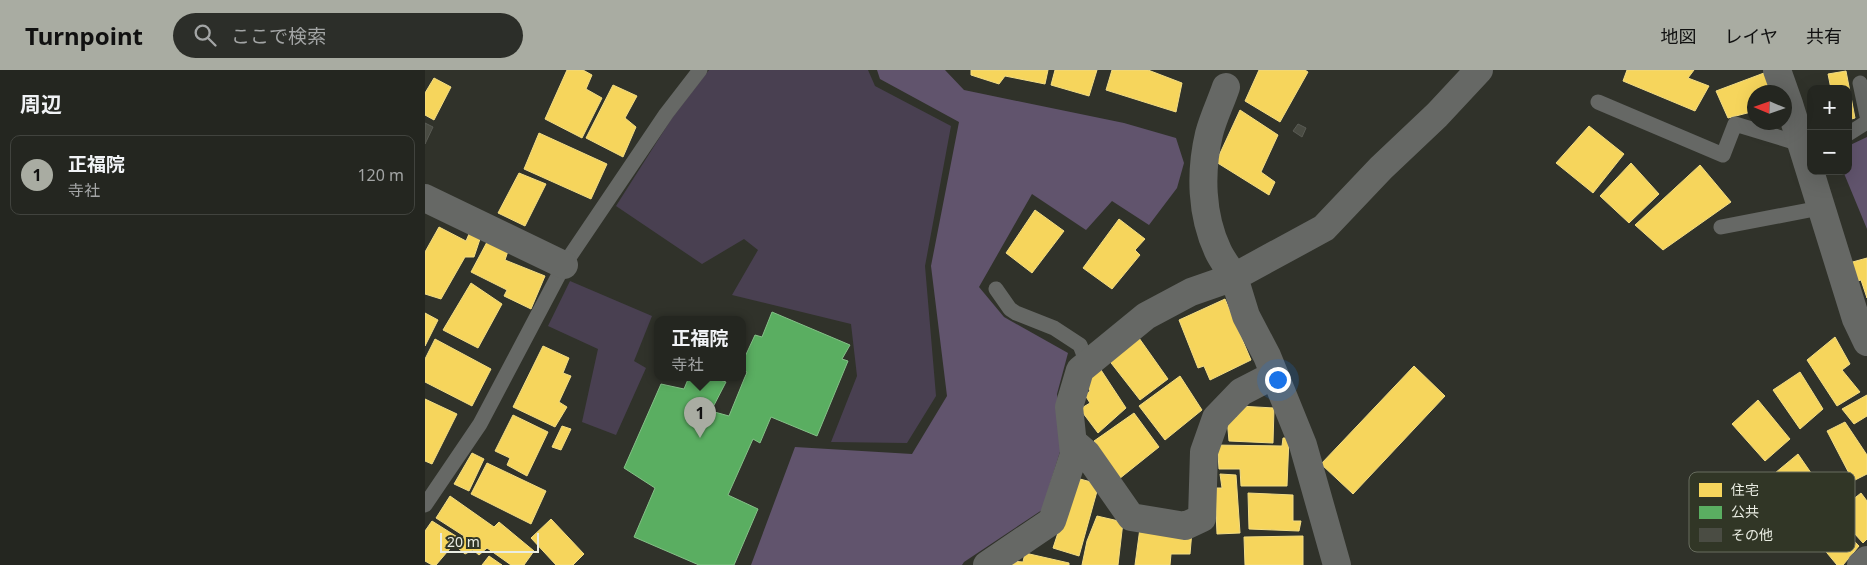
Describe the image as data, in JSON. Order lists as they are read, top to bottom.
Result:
{
  "legend": ["住宅", "公共", "その他"],
  "scale_bar": "20 m",
  "north": "left",
  "page": {
    "header": "Turnpoint",
    "search": "ここで検索",
    "nav": ["地図", "レイヤ", "共有"],
    "heading": "周辺",
    "map_buttons": ["+", "−"],
    "list": [
      {
        "mark": "1",
        "name": "正福院",
        "note": "寺社",
        "value": "120 m"
      }
    ],
    "popup": ["正福院", "寺社"],
    "pins": "1",
    "scale": "20 m"
  }
}
